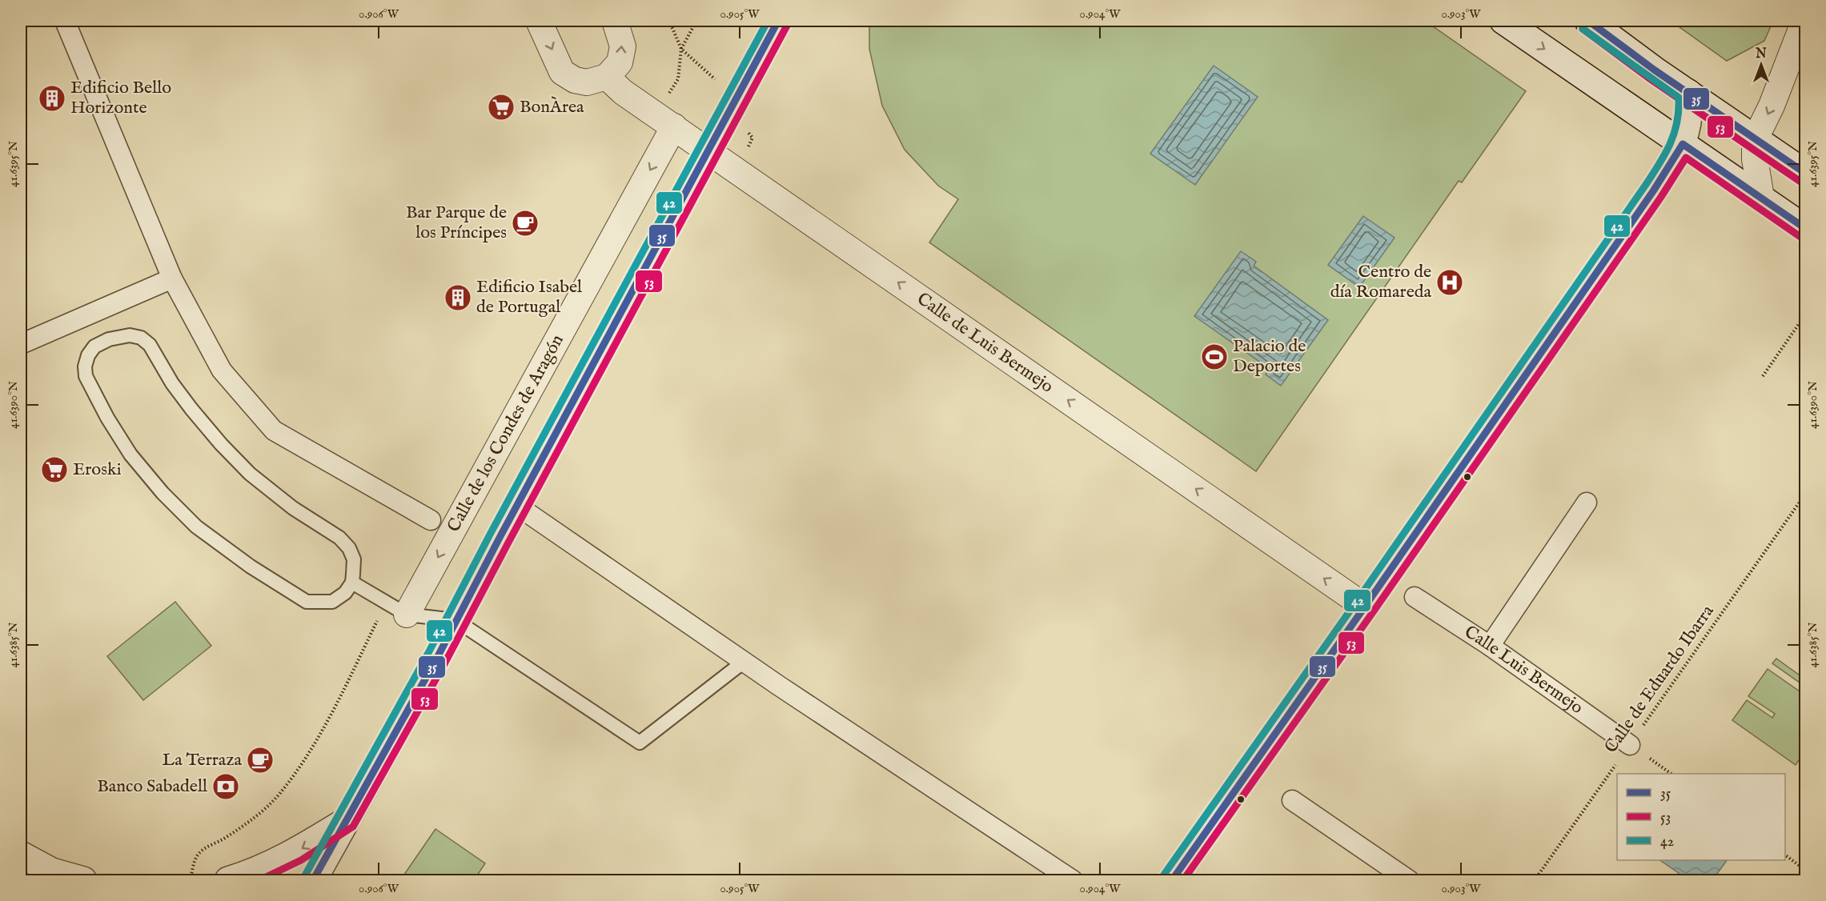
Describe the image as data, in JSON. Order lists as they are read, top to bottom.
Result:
{
  "streets": {
    "street": ["Calle de Luis Bermejo", "Calle de los Condes de Aragón", "Calle Luis Bermejo"],
    "path": ["Calle de Eduardo Ibarra"]
  },
  "crossings": [
    ["Calle de Luis Bermejo", "Calle de los Condes de Aragón"],
    ["Calle Luis Bermejo", "Calle de Eduardo Ibarra"]
  ],
  "one_way": ["Calle de Luis Bermejo"],
  "places": {
    "building": ["Edificio Bello Horizonte", "Edificio Isabel de Portugal"],
    "supermarket": ["BonÀrea", "Eroski"],
    "cafe": ["Bar Parque de los Príncipes", "La Terraza"],
    "hospital": ["Centro de día Romareda"],
    "sports": ["Palacio de Deportes"],
    "bank": ["Banco Sabadell"]
  },
  "lines": ["transit line 35", "transit line 42", "transit line 53"],
  "legend": ["35", "53", "42"],
  "north": "top",
  "coordinates": [
    "0.906°W",
    "0.905°W",
    "0.904°W",
    "0.903°W",
    "41.6395°N",
    "41.6390°N",
    "41.6385°N"
  ]
}
